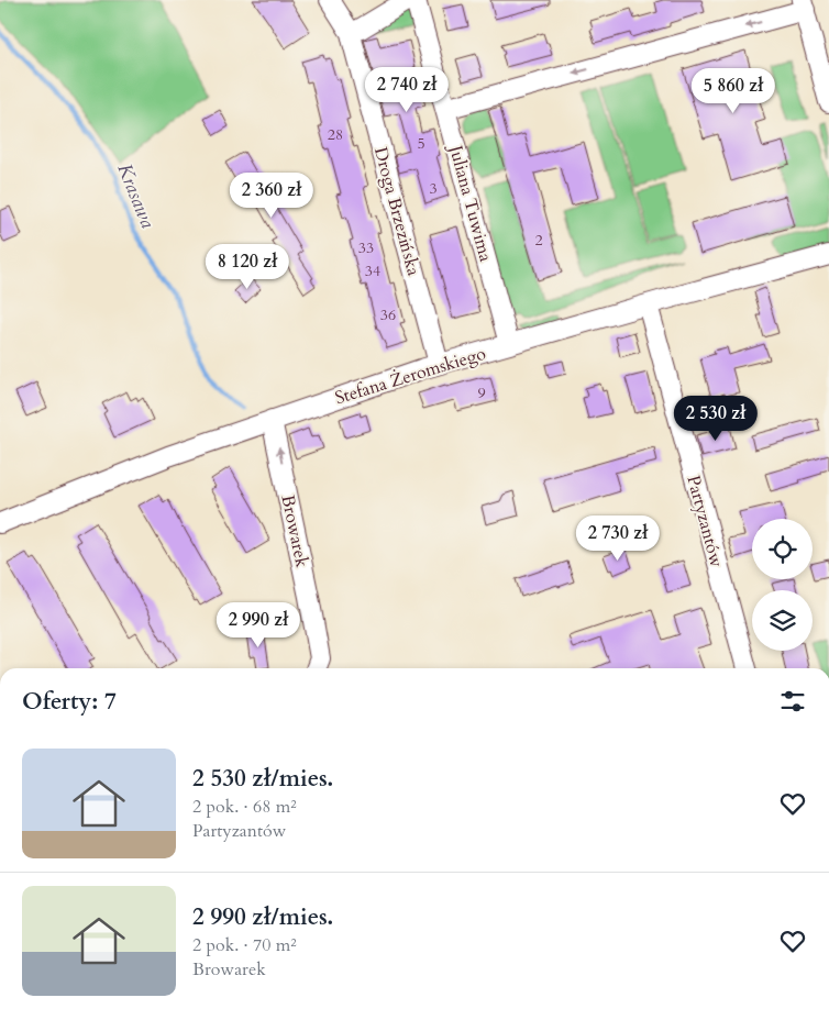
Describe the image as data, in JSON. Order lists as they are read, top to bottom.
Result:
{
  "streets": {
    "street": [
      "Juliana Tuwima",
      "Droga Brzezińska",
      "Stefana Żeromskiego",
      "Partyzantów",
      "Browarek"
    ]
  },
  "crossings": [
    ["Juliana Tuwima", "Stefana Żeromskiego"],
    ["Droga Brzezińska", "Stefana Żeromskiego"],
    ["Stefana Żeromskiego", "Partyzantów"],
    ["Stefana Żeromskiego", "Browarek"]
  ],
  "one_way": ["Browarek"],
  "water": ["Krasawa"],
  "house_numbers": [
    "28",
    "5",
    "3",
    "2",
    "33",
    "34",
    "36",
    "9"
  ],
  "page": {
    "price": [
      "2 740 zł",
      "5 860 zł",
      "2 360 zł",
      "8 120 zł",
      "2 530 zł",
      "2 730 zł",
      "2 990 zł"
    ],
    "heading": "Oferty: 7",
    "list": [
      {
        "name": "2 530 zł/mies.",
        "note": "2 pok. · 68 m² · Partyzantów"
      },
      {
        "name": "2 990 zł/mies.",
        "note": "2 pok. · 70 m² · Browarek"
      }
    ]
  }
}
